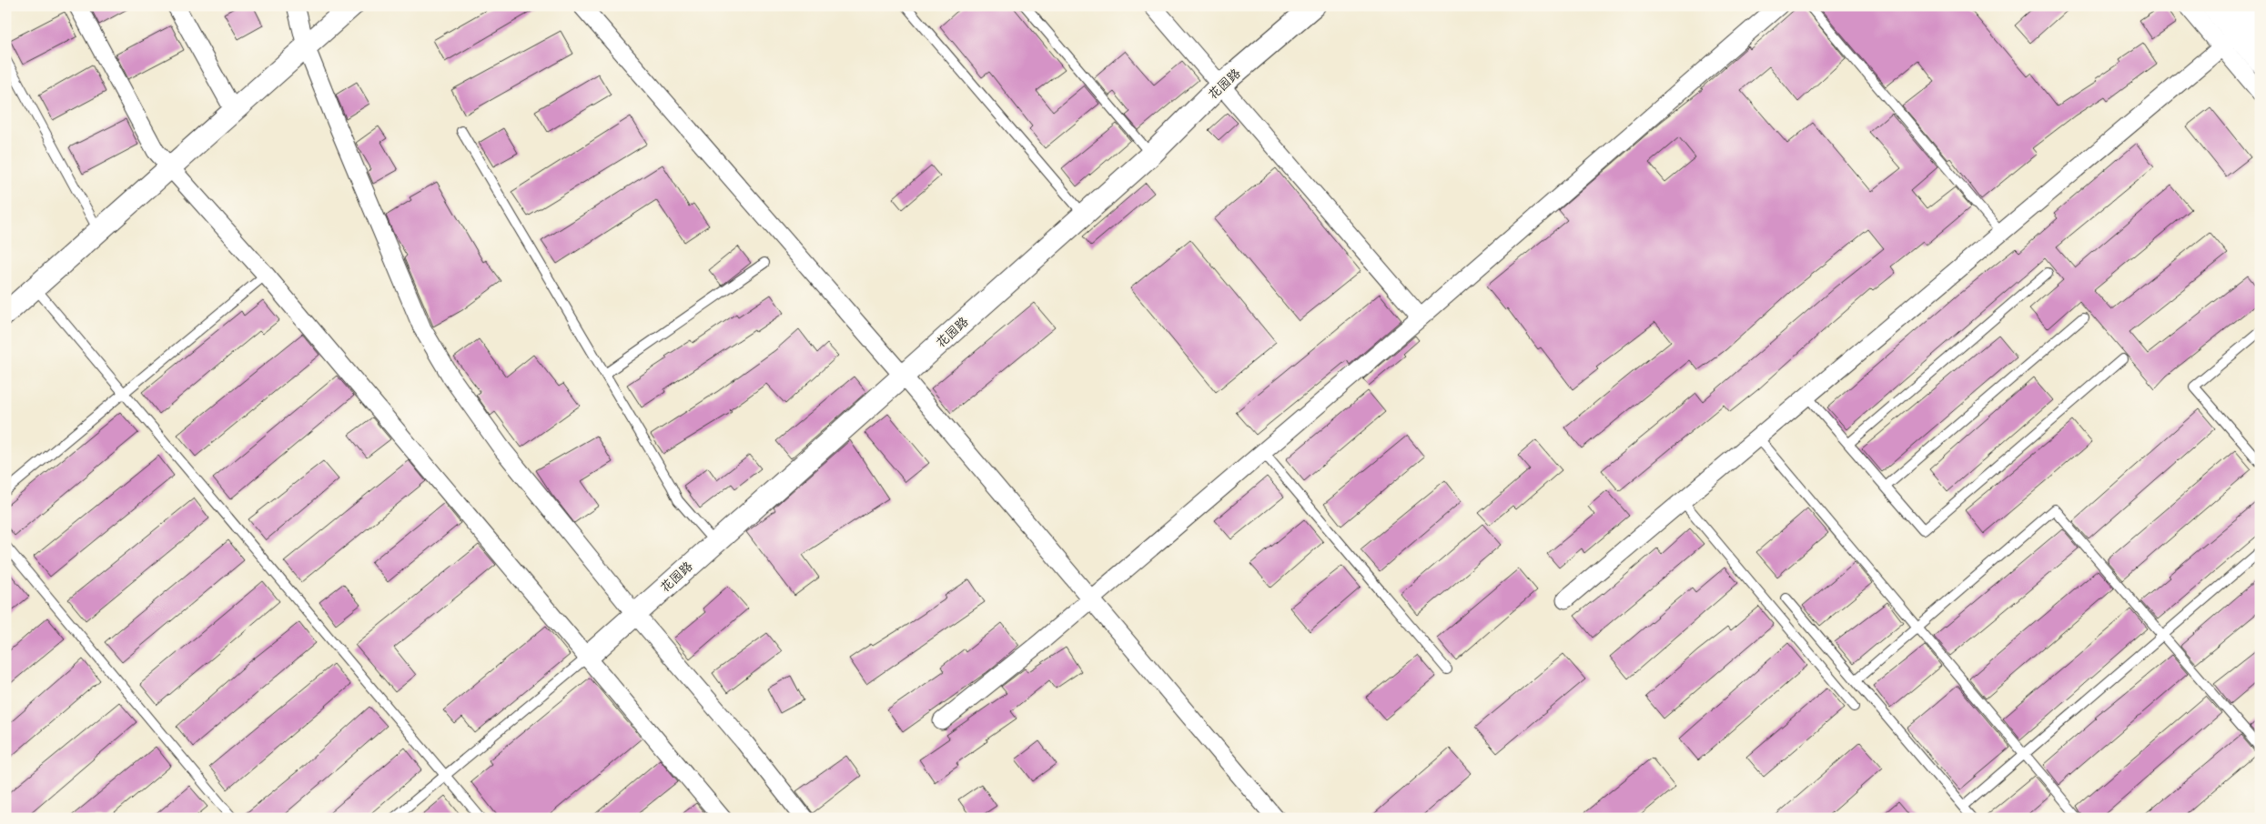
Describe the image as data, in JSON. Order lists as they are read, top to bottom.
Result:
{
  "streets": {
    "street": ["花园路"]
  }
}
